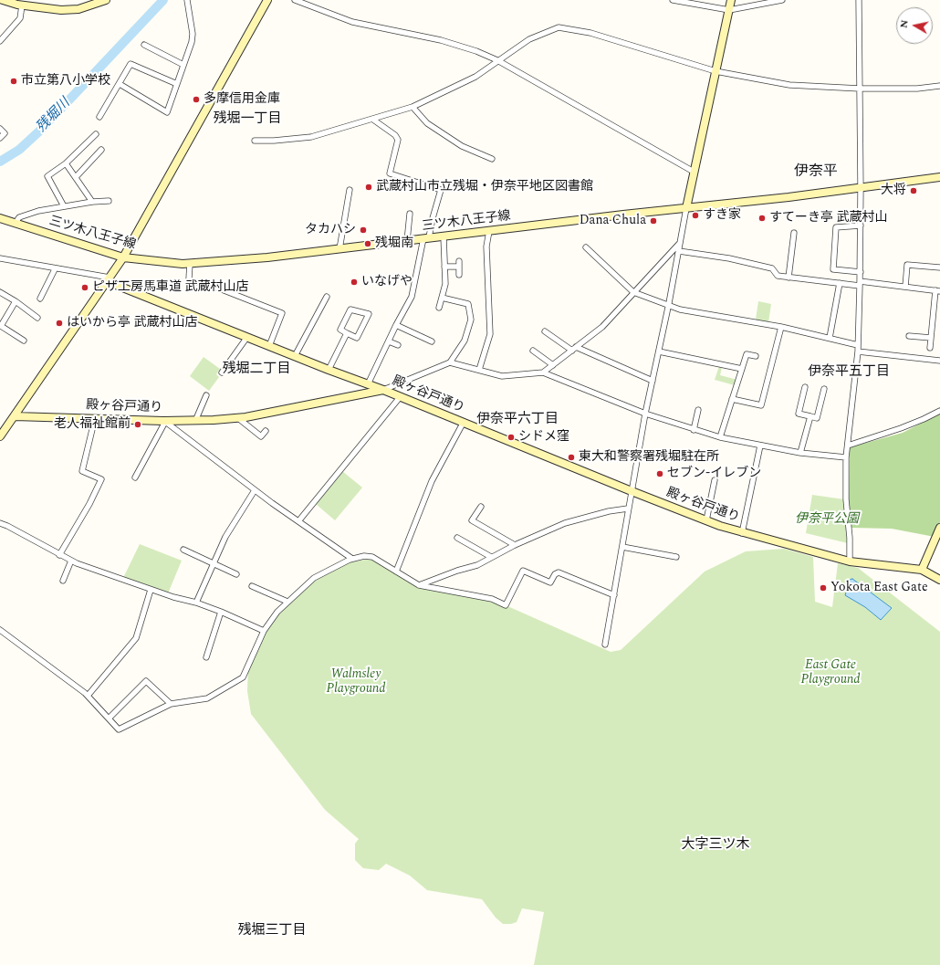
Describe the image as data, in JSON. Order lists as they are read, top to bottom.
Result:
{
  "streets": {
    "street": ["三ツ木八王子線", "殿ヶ谷戸通り"]
  },
  "districts": [
    "残堀一丁目",
    "伊奈平",
    "残堀二丁目",
    "伊奈平五丁目",
    "伊奈平六丁目",
    "大字三ツ木",
    "残堀三丁目"
  ],
  "water": ["残堀川"],
  "parks": ["伊奈平公園", "East Gate Playground", "Walmsley Playground"],
  "places": [
    "市立第八小学校",
    "多摩信用金庫",
    "武蔵村山市立残堀・伊奈平地区図書館",
    "大将",
    "すき家",
    "すてーき亭 武蔵村山",
    "Dana Chula",
    "タカハシ",
    "残堀南",
    "いなげや",
    "ピザ工房馬車道 武蔵村山店",
    "はいから亭 武蔵村山店",
    "老人福祉館前",
    "シドメ窪",
    "東大和警察署残堀駐在所",
    "セブン-イレブン",
    "Yokota East Gate"
  ],
  "north": "left"
}
